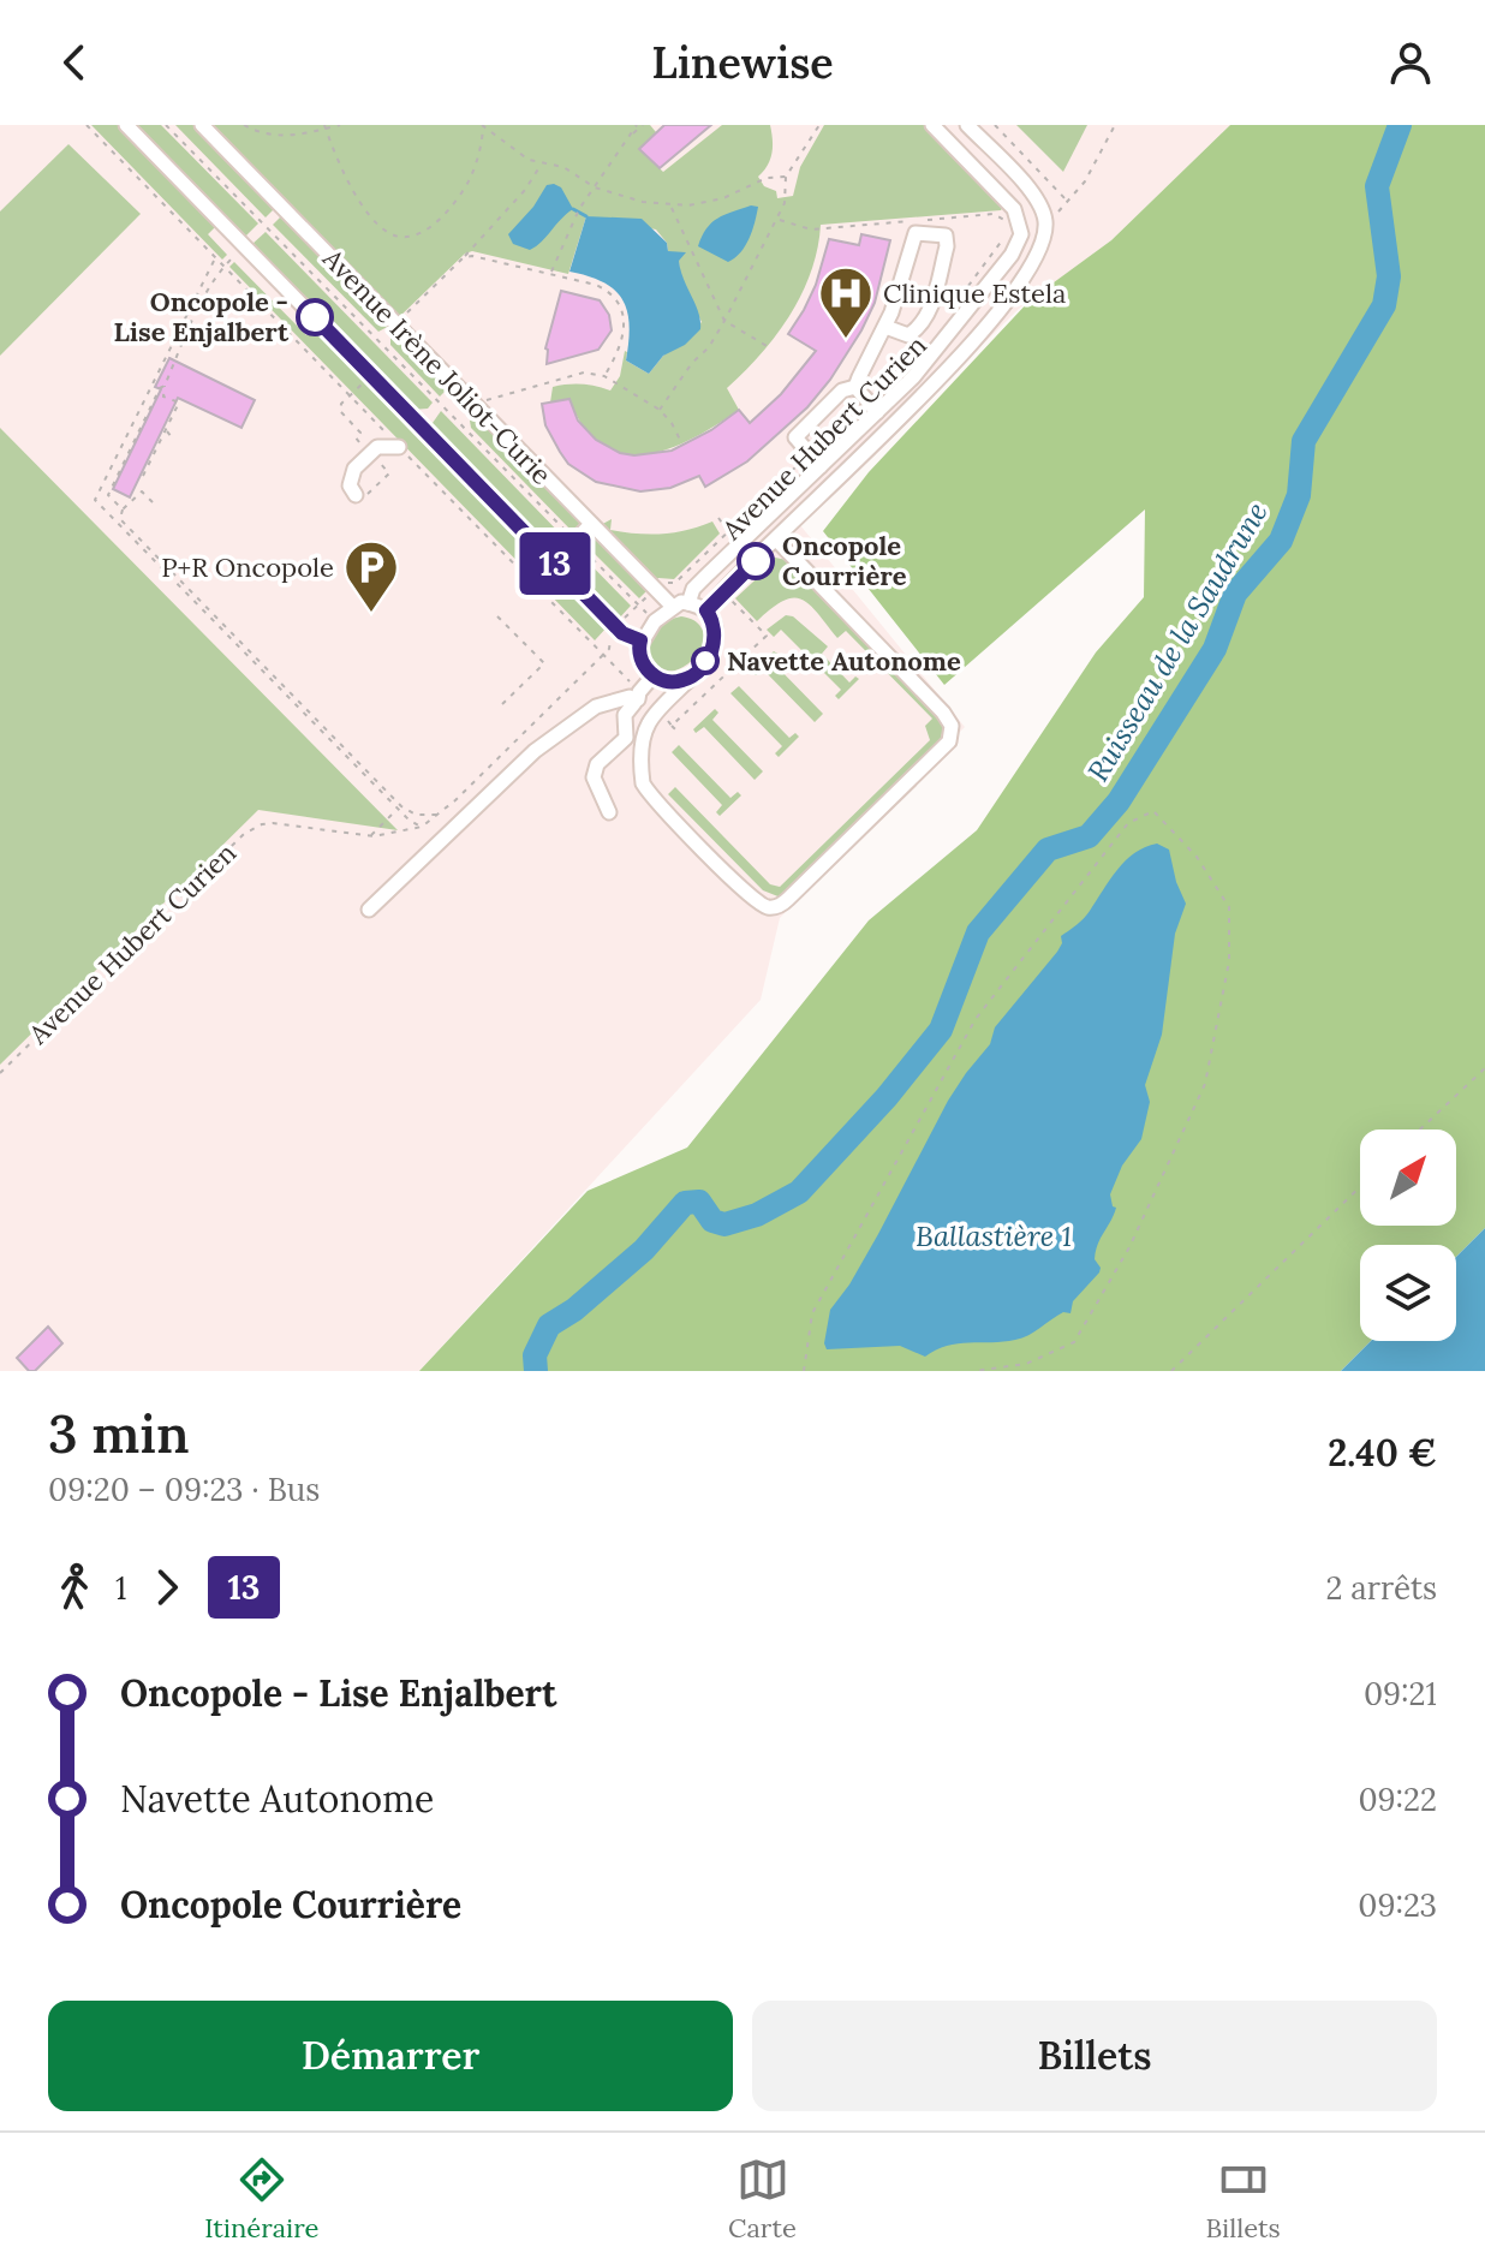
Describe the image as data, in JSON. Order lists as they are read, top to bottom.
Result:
{
  "streets": {
    "street": ["Avenue Irène Joliot-Curie", "Avenue Hubert Curien"]
  },
  "crossings": [
    ["Avenue Irène Joliot-Curie", "Avenue Hubert Curien"]
  ],
  "water": ["Ruisseau de la Saudrune", "Ballastière 1"],
  "places": {
    "other": ["Oncopole - Lise Enjalbert", "Oncopole Courrière", "Navette Autonome"],
    "hospital": ["Clinique Estela"],
    "parking": ["P+R Oncopole"]
  },
  "lines": ["bus line 13"],
  "north": "top right",
  "page": {
    "header": "Linewise",
    "on_map": "13",
    "heading": ["3 min", "09:20 – 09:23 · Bus", "2.40 €"],
    "legs": ["1", "13", "2 arrêts"],
    "list": [
      {
        "name": "Oncopole - Lise Enjalbert",
        "value": "09:21"
      },
      {
        "name": "Navette Autonome",
        "value": "09:22"
      },
      {
        "name": "Oncopole Courrière",
        "value": "09:23"
      }
    ],
    "buttons": ["Démarrer", "Billets"],
    "tabs": ["Itinéraire", "Carte", "Billets"]
  }
}
